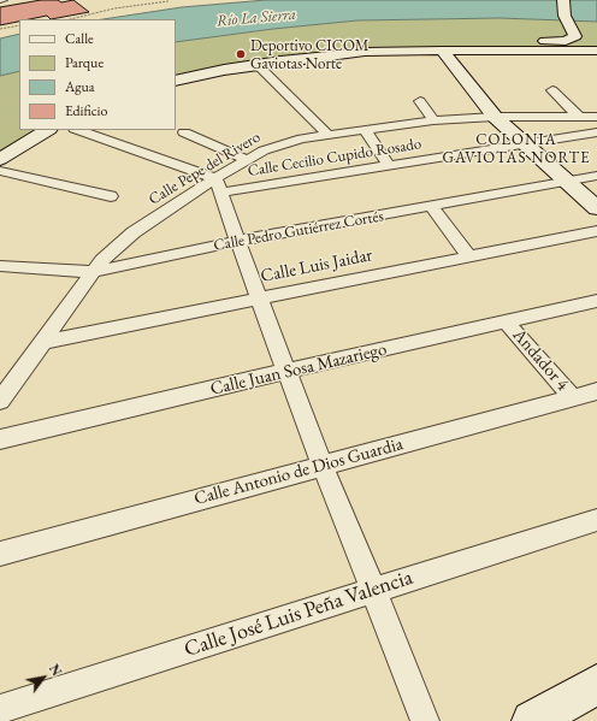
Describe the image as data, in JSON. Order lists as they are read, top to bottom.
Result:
{
  "streets": {
    "street": [
      "Calle Cecilio Cupido Rosado",
      "Calle Pepe del Rivero",
      "Calle Pedro Gutiérrez Cortés",
      "Calle Luis Jaidar",
      "Andador 4",
      "Calle Juan Sosa Mazariego",
      "Calle Antonio de Dios Guardia",
      "Calle José Luis Peña Valencia"
    ]
  },
  "crossings": [
    ["Calle Cecilio Cupido Rosado", "Calle Pepe del Rivero"],
    ["Calle Pepe del Rivero", "Calle Pedro Gutiérrez Cortés"],
    ["Calle Pepe del Rivero", "Calle Luis Jaidar"],
    ["Andador 4", "Calle Juan Sosa Mazariego"],
    ["Andador 4", "Calle Antonio de Dios Guardia"]
  ],
  "districts": ["COLONIA GAVIOTAS NORTE"],
  "water": ["Río La Sierra"],
  "places": ["Deportivo CICOM Gaviotas Norte"],
  "legend": [
    "Calle",
    "Parque",
    "Agua",
    "Edificio"
  ],
  "north": "top right"
}
